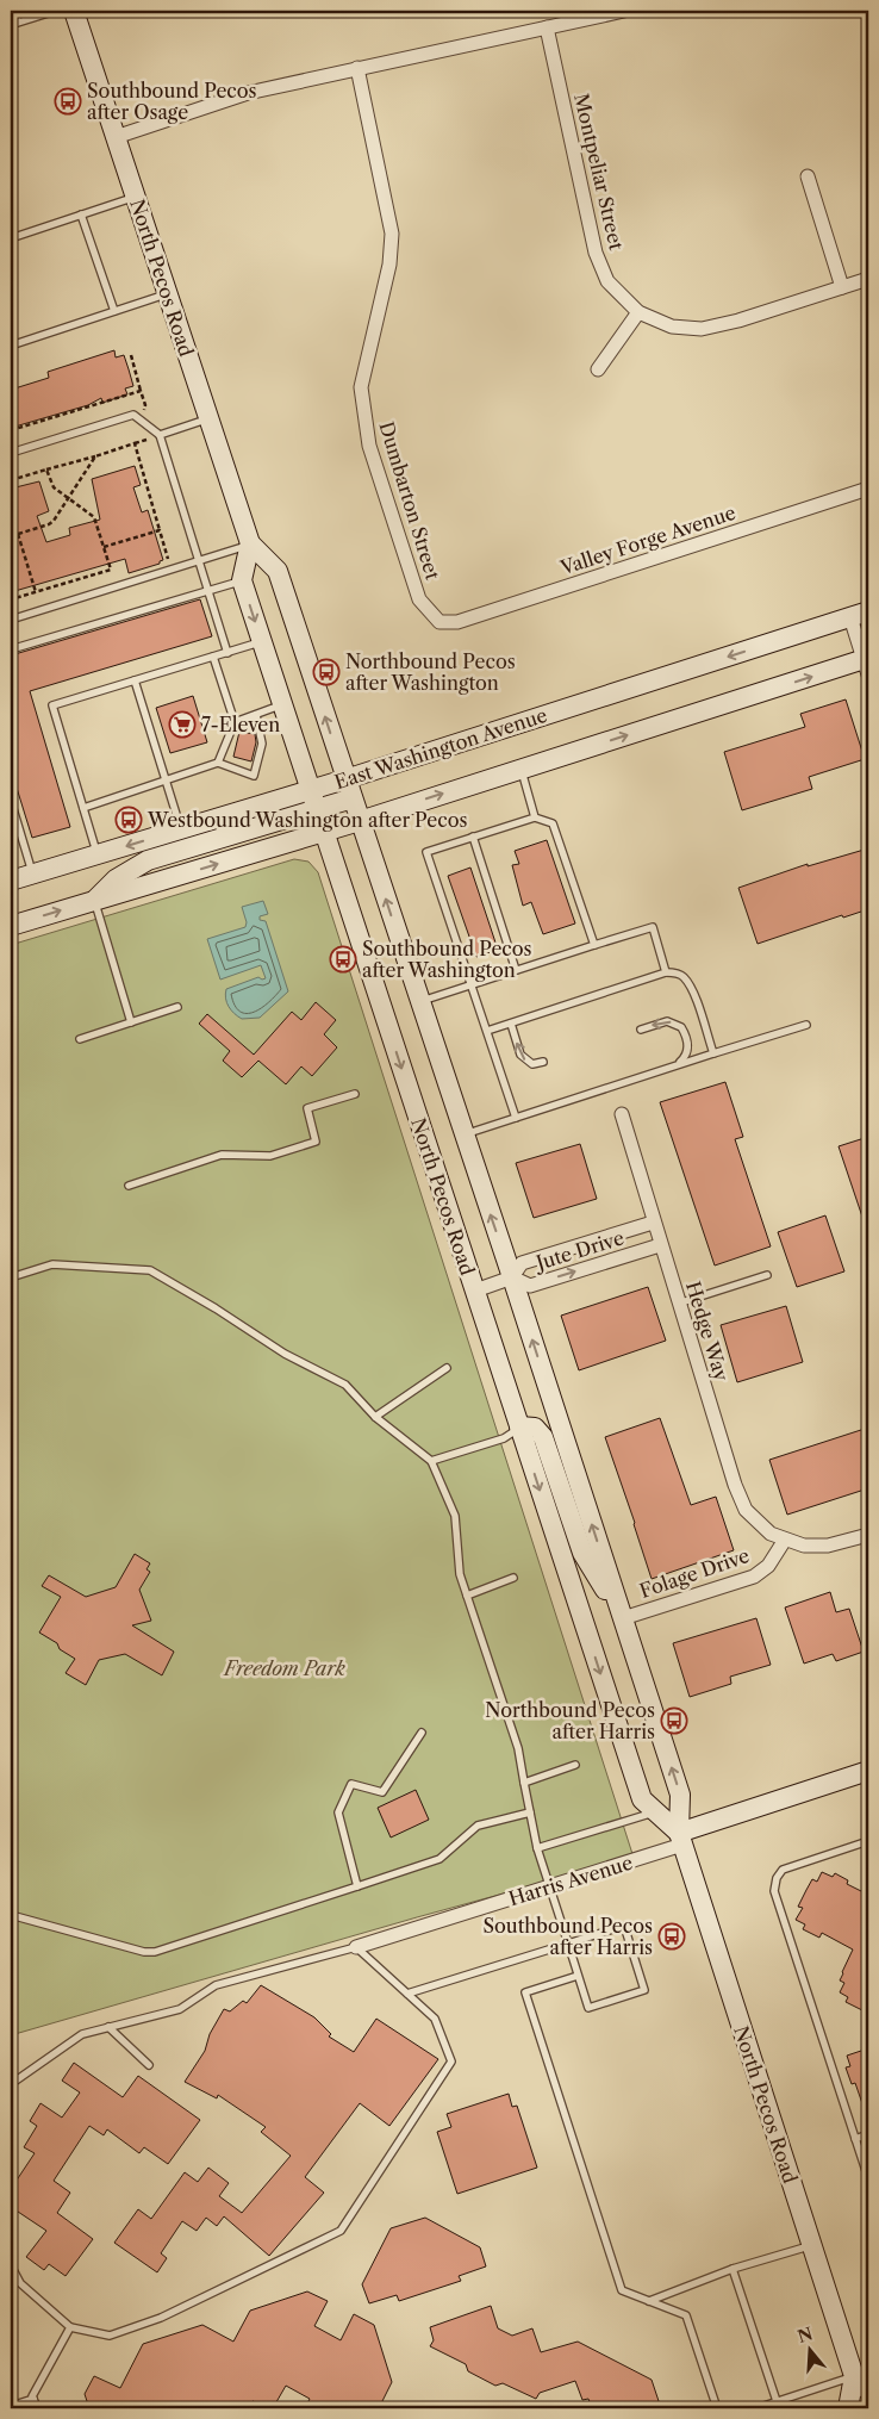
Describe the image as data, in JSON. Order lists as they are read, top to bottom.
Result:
{
  "streets": {
    "main road": ["North Pecos Road", "East Washington Avenue", "Harris Avenue"],
    "street": [
      "Montpeliar Street",
      "Dumbarton Street",
      "Valley Forge Avenue",
      "Jute Drive",
      "Hedge Way",
      "Folage Drive"
    ]
  },
  "crossings": [
    ["North Pecos Road", "East Washington Avenue"],
    ["North Pecos Road", "Jute Drive"],
    ["North Pecos Road", "Folage Drive"],
    ["North Pecos Road", "Harris Avenue"],
    ["Dumbarton Street", "Valley Forge Avenue"],
    ["Jute Drive", "Hedge Way"],
    ["Hedge Way", "Folage Drive"]
  ],
  "parks": ["Freedom Park"],
  "places": {
    "bus stop": [
      "Southbound Pecos after Osage",
      "Northbound Pecos after Washington",
      "Westbound Washington after Pecos",
      "Southbound Pecos after Washington",
      "Northbound Pecos after Harris",
      "Southbound Pecos after Harris"
    ],
    "supermarket": ["7-Eleven"]
  },
  "north": "top"
}
